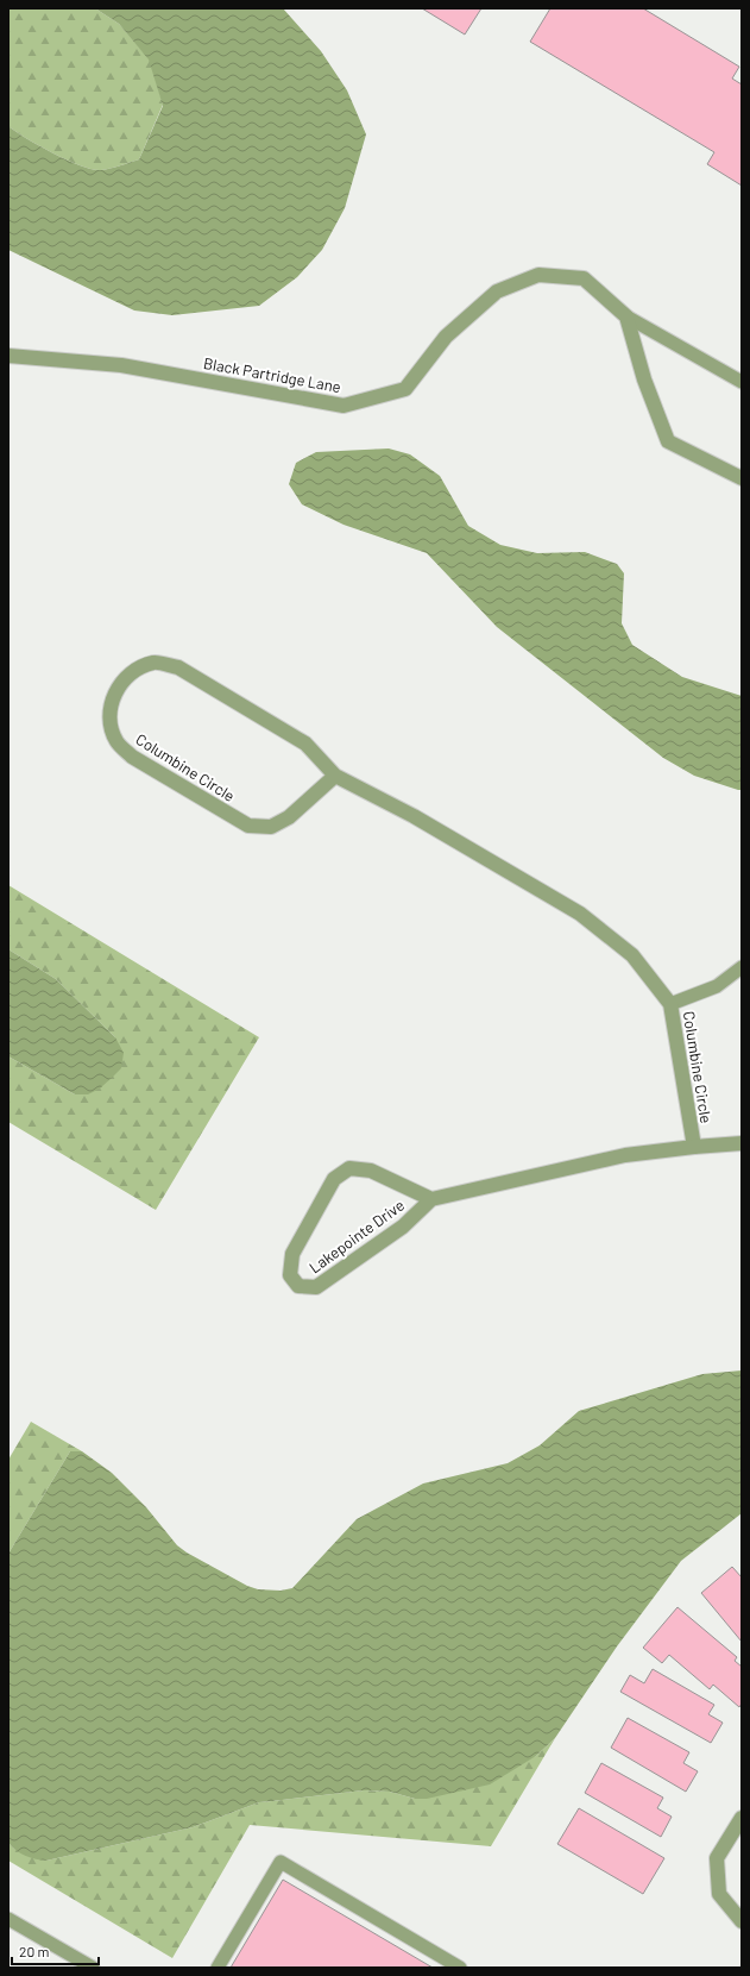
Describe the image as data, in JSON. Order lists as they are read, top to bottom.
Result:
{
  "streets": {
    "street": ["Black Partridge Lane", "Columbine Circle", "Lakepointe Drive"]
  },
  "scale_bar": "20 m"
}
